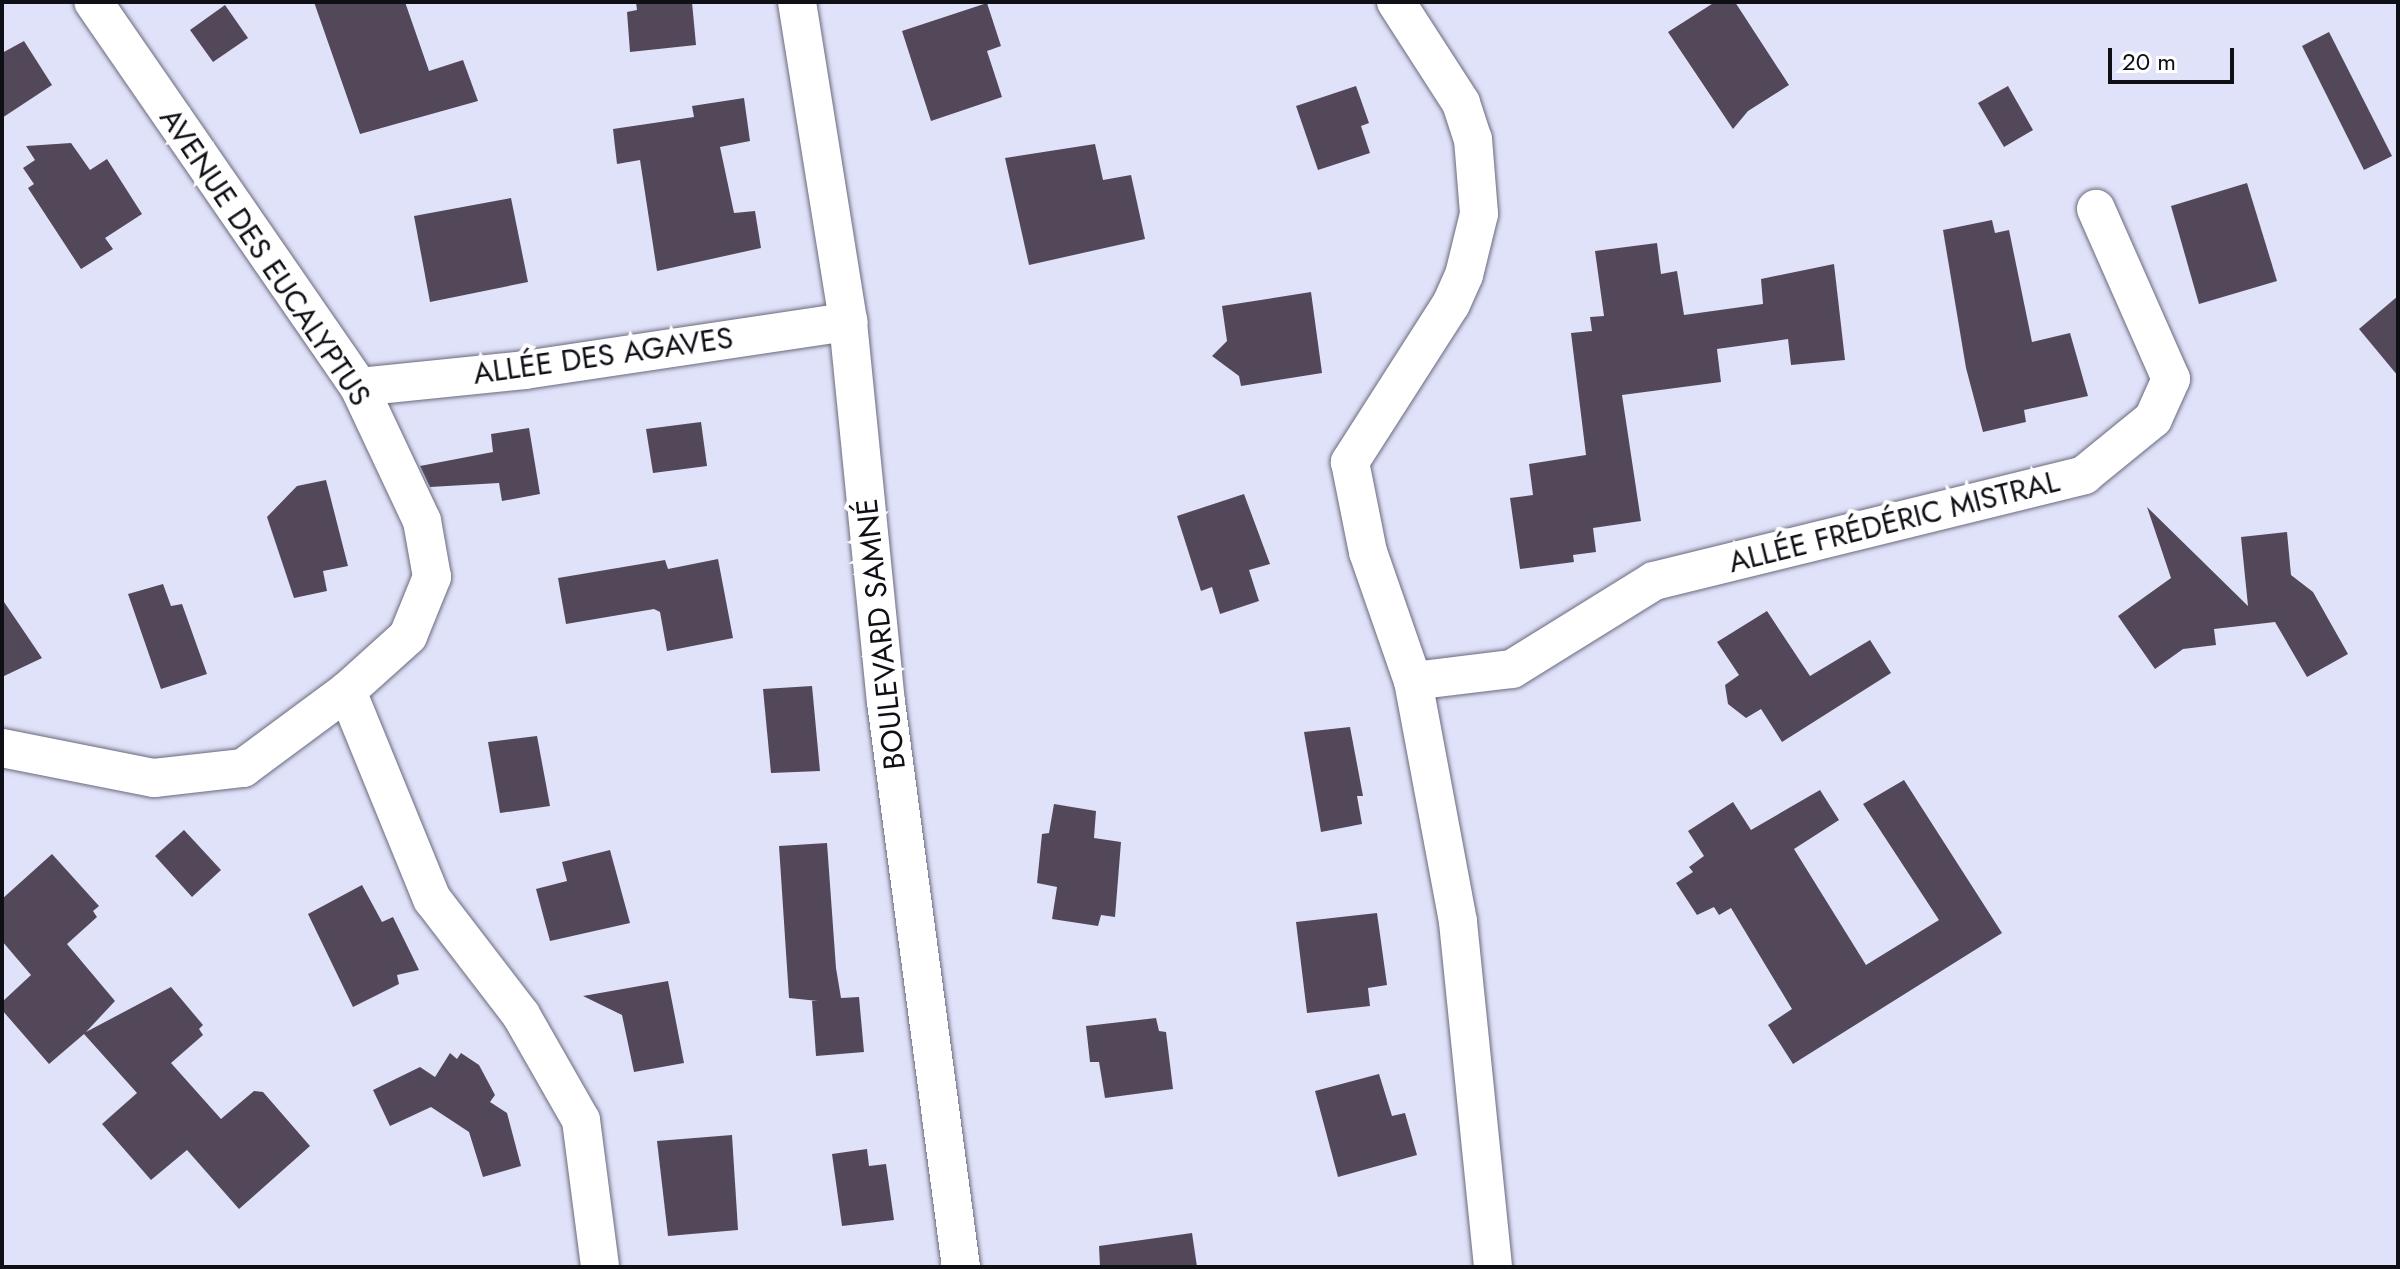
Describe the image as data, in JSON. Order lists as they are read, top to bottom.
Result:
{
  "streets": {
    "street": [
      "AVENUE DES EUCALYPTUS",
      "ALLÉE DES AGAVES",
      "ALLÉE FRÉDÉRIC MISTRAL",
      "BOULEVARD SAMNÉ"
    ]
  },
  "crossings": [
    ["AVENUE DES EUCALYPTUS", "ALLÉE DES AGAVES"],
    ["ALLÉE DES AGAVES", "BOULEVARD SAMNÉ"]
  ],
  "scale_bar": "20 m"
}
